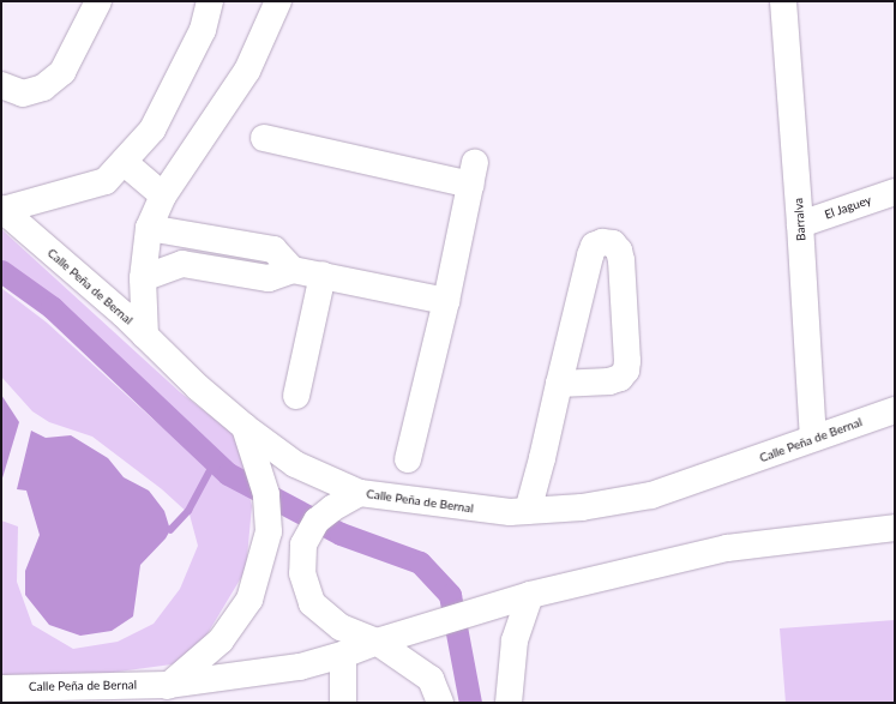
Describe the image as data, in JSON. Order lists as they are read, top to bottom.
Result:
{
  "streets": {
    "street": ["El Jaguey", "Barralva", "Calle Peña de Bernal"]
  },
  "crossings": [
    ["El Jaguey", "Barralva"],
    ["Barralva", "Calle Peña de Bernal"]
  ]
}
